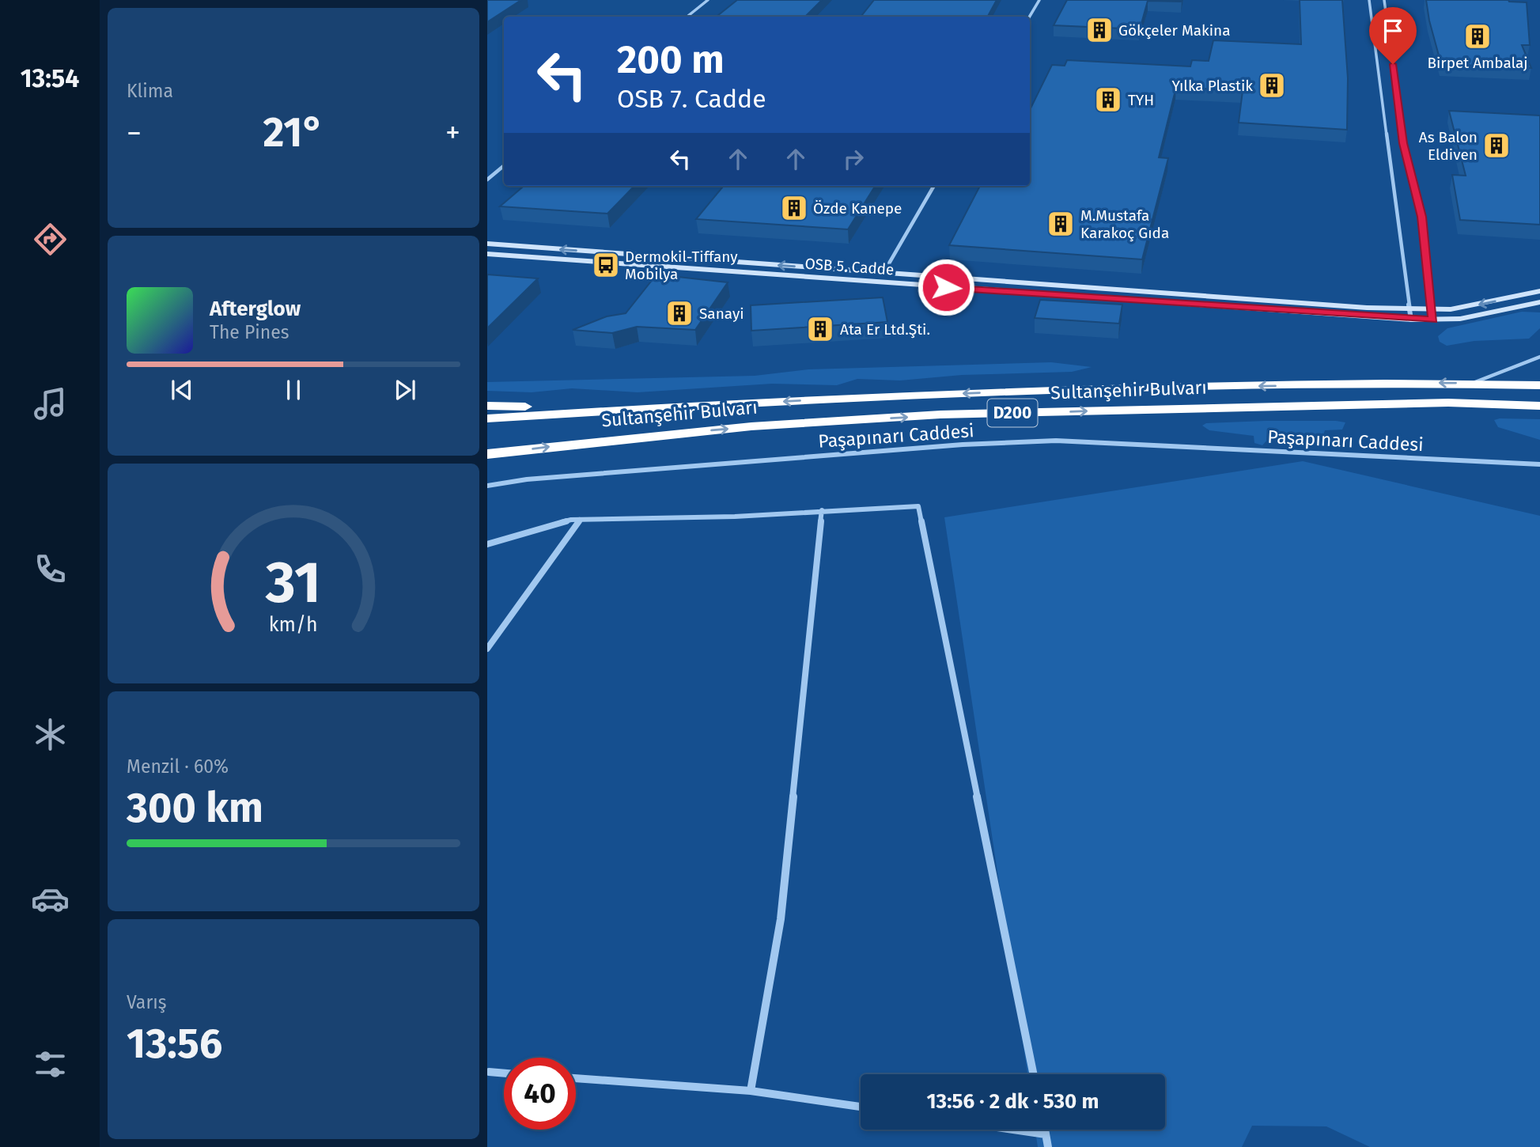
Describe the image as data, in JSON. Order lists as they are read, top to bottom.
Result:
{
  "streets": {
    "highway": ["Sultanşehir Bulvarı", "D200"],
    "street": ["OSB 5. Cadde", "Paşapınarı Caddesi"]
  },
  "places": {
    "building": [
      "Gökçeler Makina",
      "Birpet Ambalaj",
      "Yılka Plastik",
      "TYH",
      "As Balon Eldiven",
      "Özde Kanepe",
      "M.Mustafa Karakoç Gıda",
      "Sanayi",
      "Ata Er Ltd.Şti."
    ],
    "bus stop": ["Dermokil-Tiffany Mobilya"]
  },
  "page": {
    "tabs": "13:54",
    "tile": [
      "Klima",
      ["Menzil · 60%", "300 km"],
      ["Varış", "13:56"]
    ],
    "turn": ["200 m", "OSB 7. Cadde"],
    "heat": ["−", "21°", "+"],
    "song": ["Afterglow", "The Pines"],
    "limit": "40",
    "trip": "13:56 · 2 dk · 530 m",
    "gauge": ["31", "km/h"]
  }
}
